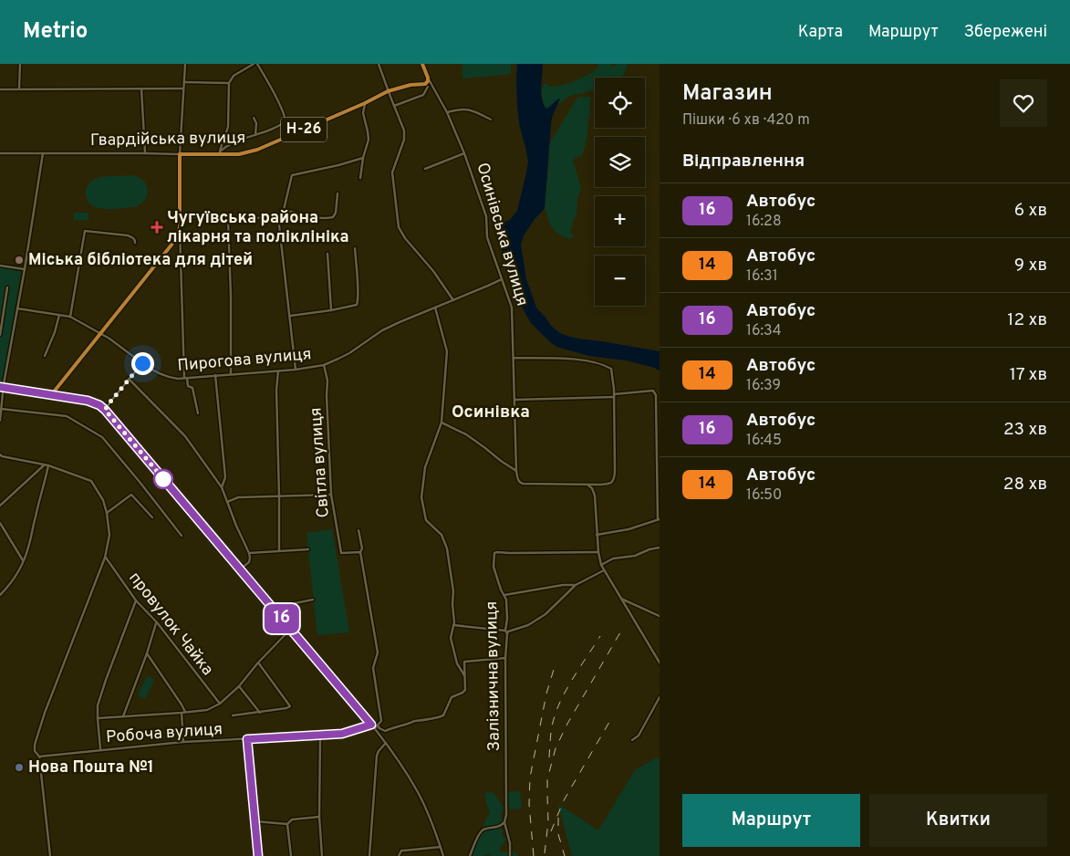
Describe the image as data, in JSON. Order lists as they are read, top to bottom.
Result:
{
  "streets": {
    "main road": ["Н-26", "Гвардійська вулиця", "Осинівська вулиця"],
    "street": [
      "Пирогова вулиця",
      "Світла вулиця",
      "провулок Чайка",
      "Залізнична вулиця",
      "Робоча вулиця"
    ]
  },
  "crossings": [
    ["Осинівська вулиця", "Пирогова вулиця"],
    ["Пирогова вулиця", "Світла вулиця"]
  ],
  "districts": ["Осинівка"],
  "places": {
    "health": ["Чугуївська района лікарня та поліклініка"],
    "other": ["Міська бібліотека для дітей", "Нова Пошта №1"]
  },
  "lines": ["bus line 16"],
  "page": {
    "header": "Metrio",
    "nav": ["Карта", "Маршрут", "Збережені"],
    "on_map": "16",
    "heading": [
      ["Магазин", "Пішки · 6 хв · 420 m"],
      "Відправлення"
    ],
    "map_buttons": ["+", "−"],
    "list": [
      {
        "mark": "16",
        "name": "Автобус",
        "note": "16:28",
        "value": "6 хв"
      },
      {
        "mark": "14",
        "name": "Автобус",
        "note": "16:31",
        "value": "9 хв"
      },
      {
        "mark": "16",
        "name": "Автобус",
        "note": "16:34",
        "value": "12 хв"
      },
      {
        "mark": "14",
        "name": "Автобус",
        "note": "16:39",
        "value": "17 хв"
      },
      {
        "mark": "16",
        "name": "Автобус",
        "note": "16:45",
        "value": "23 хв"
      },
      {
        "mark": "14",
        "name": "Автобус",
        "note": "16:50",
        "value": "28 хв"
      }
    ],
    "buttons": ["Маршрут", "Квитки"]
  }
}
